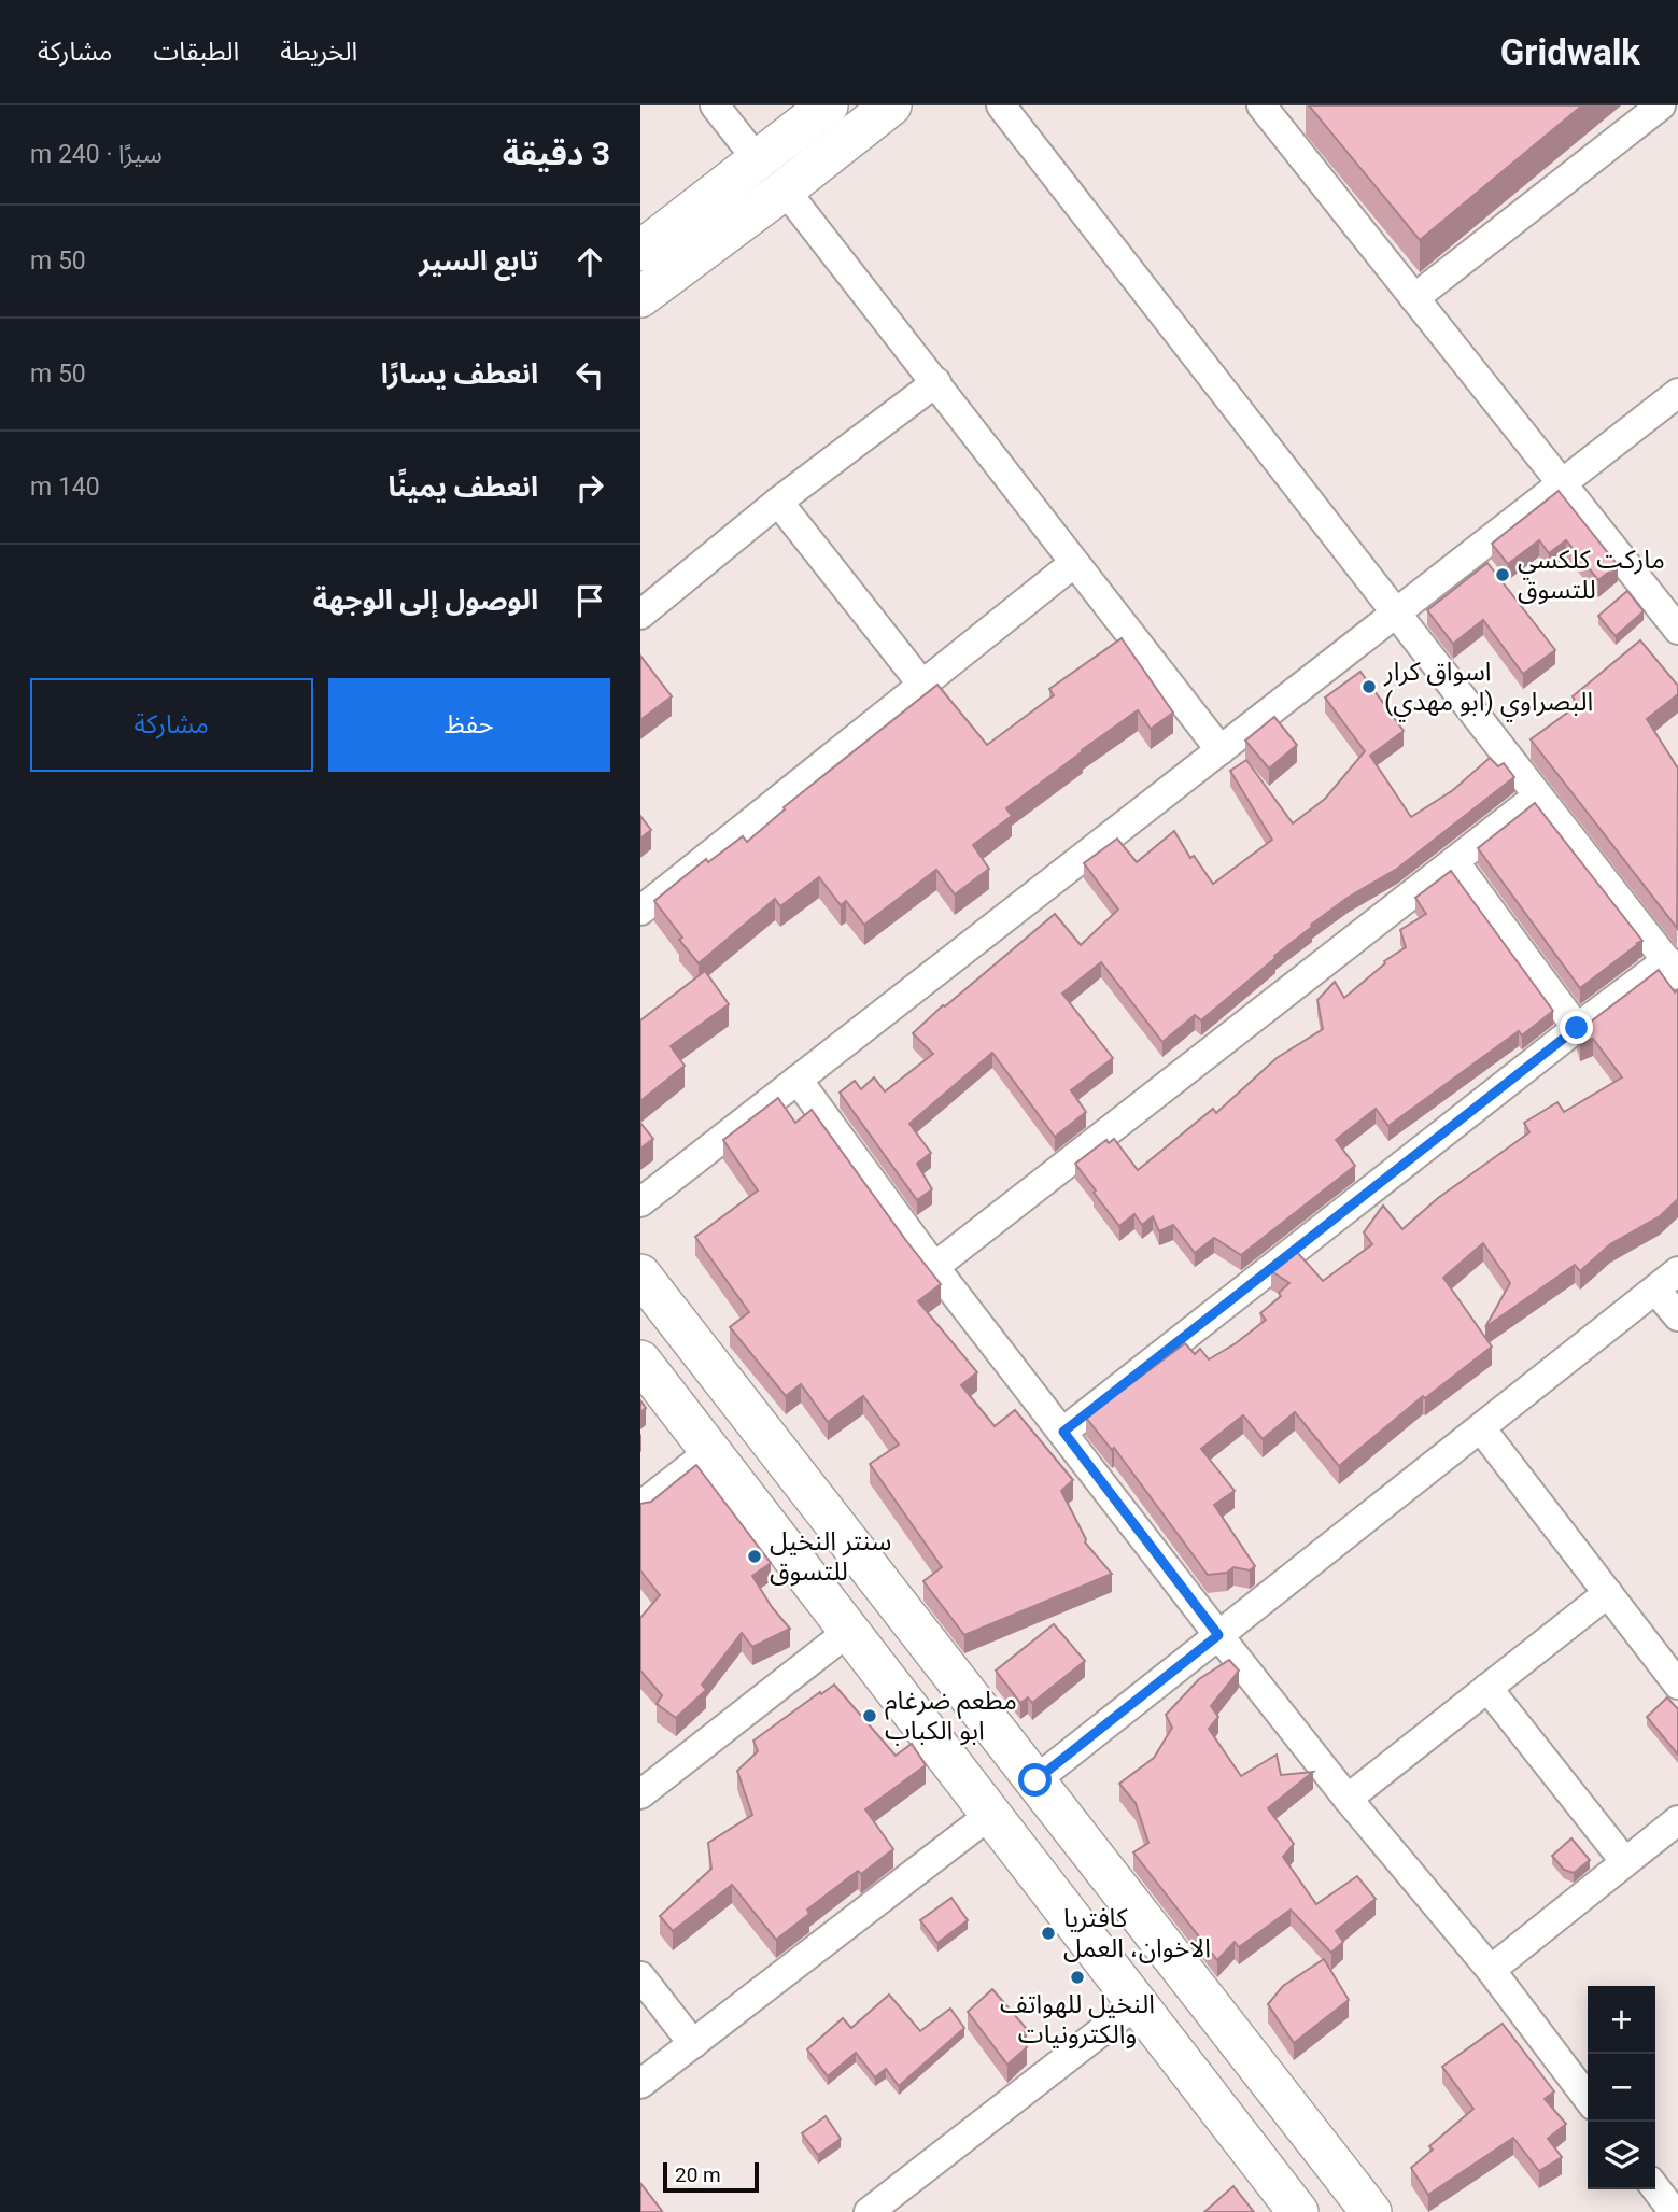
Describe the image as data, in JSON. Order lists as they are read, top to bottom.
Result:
{
  "places": [
    "ماركت كلكسي للتسوق",
    "اسواق كرار البصراوي (ابو مهدي)",
    "سنتر النخيل للتسوق",
    "مطعم ضرغام ابو الكباب",
    "كافتريا الاخوان، العمل",
    "النخيل للهواتف والكترونيات"
  ],
  "scale_bar": "20 m",
  "page": {
    "header": "Gridwalk",
    "nav": ["الخريطة", "الطبقات", "مشاركة"],
    "heading": ["3 دقيقة", "سيرًا · 240 m"],
    "list": [
      ["تابع السير", "50 m"],
      ["انعطف يسارًا", "50 m"],
      ["انعطف يمينًا", "140 m"],
      "الوصول إلى الوجهة"
    ],
    "buttons": ["حفظ", "مشاركة"],
    "map_buttons": ["+", "−"],
    "scale": "20 m"
  }
}
